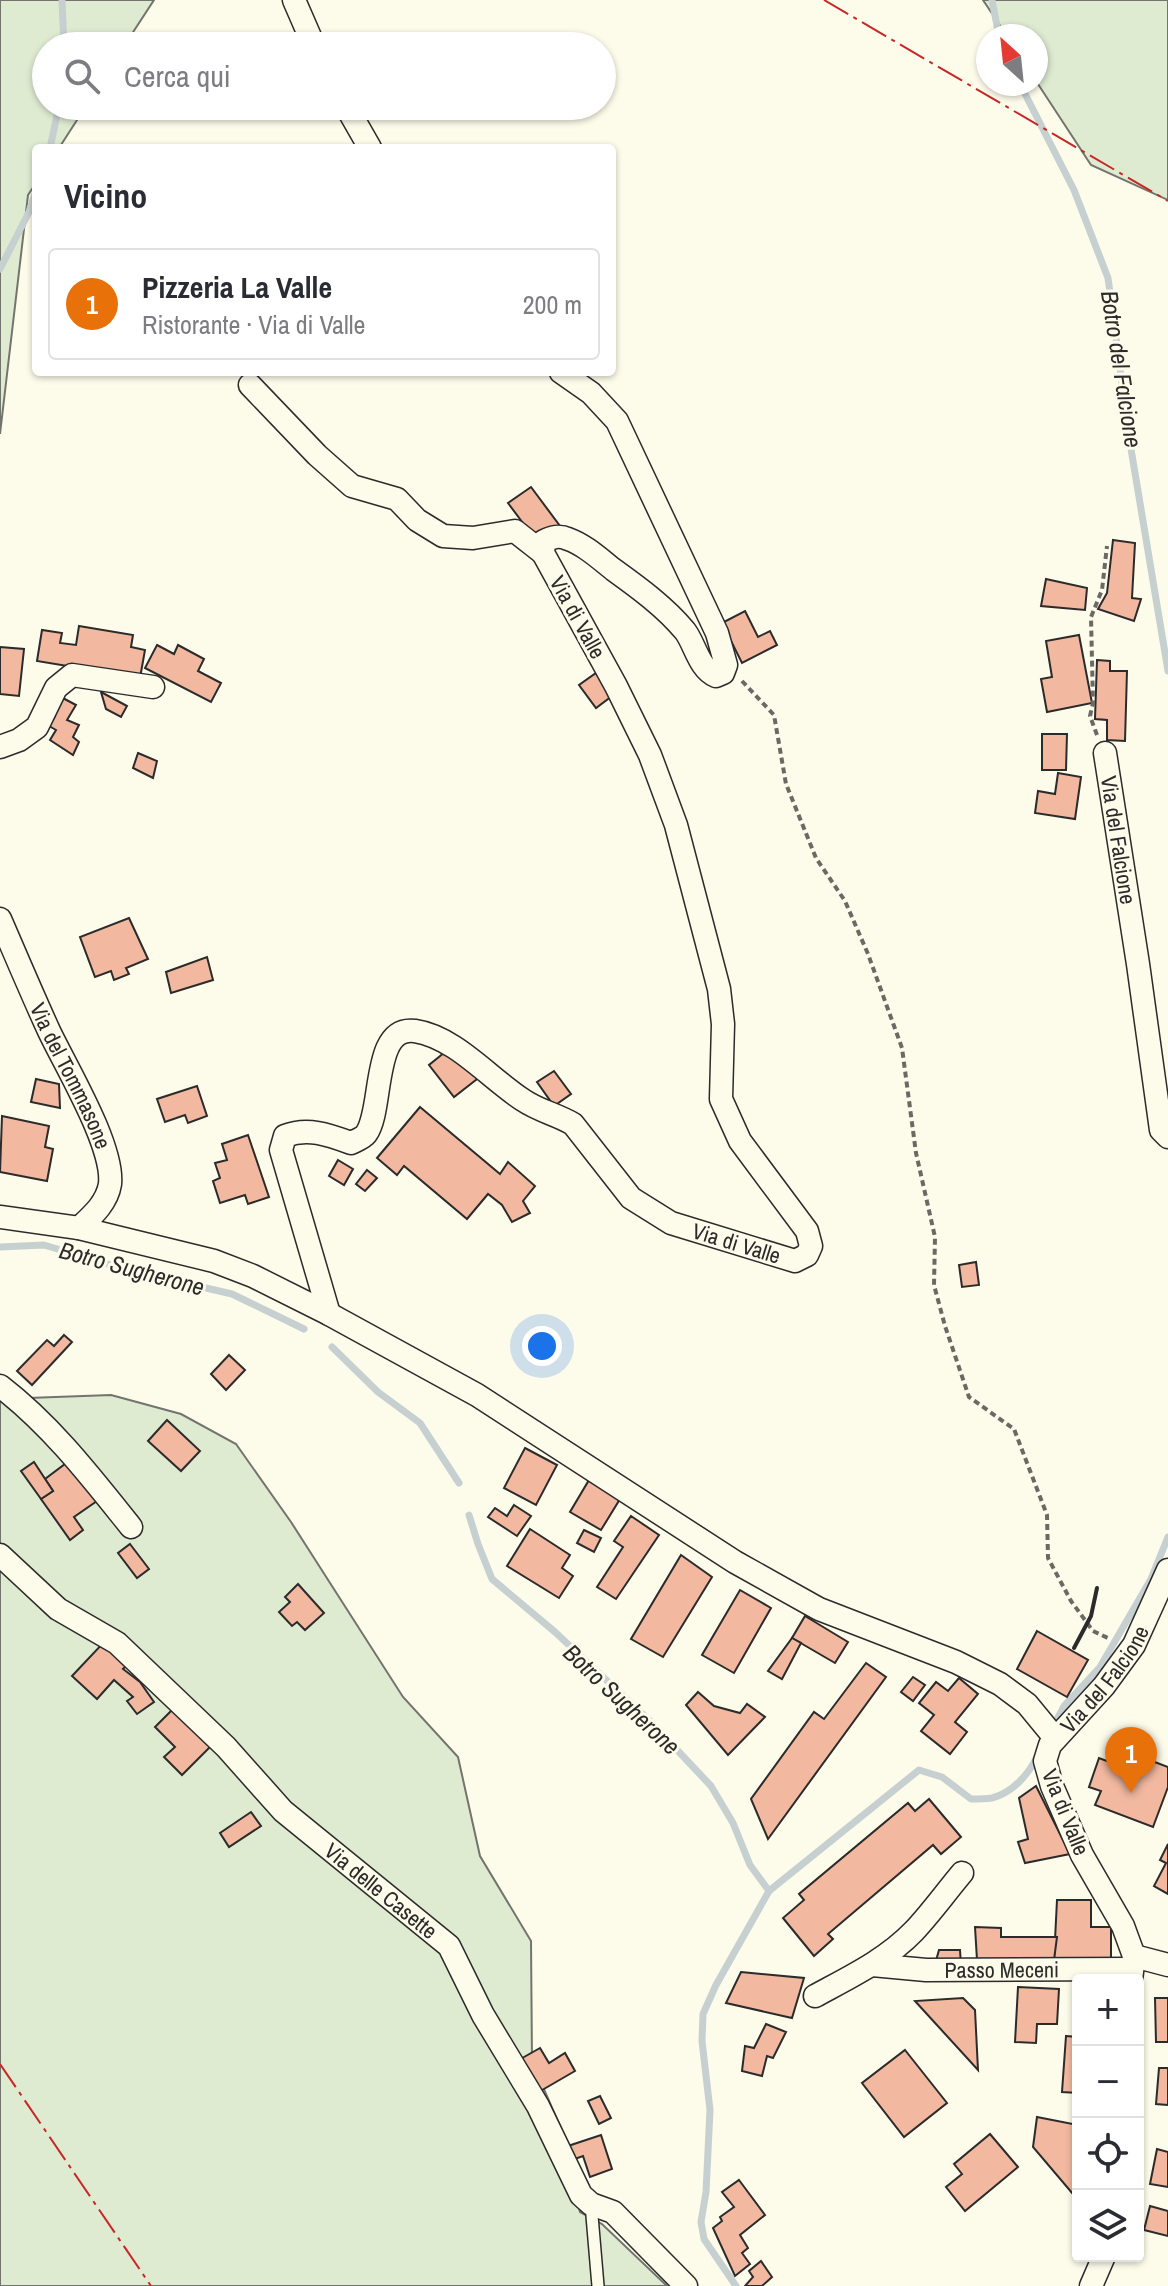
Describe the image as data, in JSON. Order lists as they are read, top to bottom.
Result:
{
  "streets": {
    "street": [
      "Via di Valle",
      "Via del Falcione",
      "Via del Tommasone",
      "Via delle Casette",
      "Passo Meceni"
    ]
  },
  "crossings": [
    ["Via di Valle", "Via del Falcione"],
    ["Via di Valle", "Passo Meceni"]
  ],
  "water": ["Botro del Falcione", "Botro Sugherone"],
  "north": "top left",
  "page": {
    "search": "Cerca qui",
    "heading": "Vicino",
    "list": [
      {
        "mark": "1",
        "name": "Pizzeria La Valle",
        "note": "Ristorante · Via di Valle",
        "value": "200 m"
      }
    ],
    "pins": "1",
    "map_buttons": ["+", "−"]
  }
}
